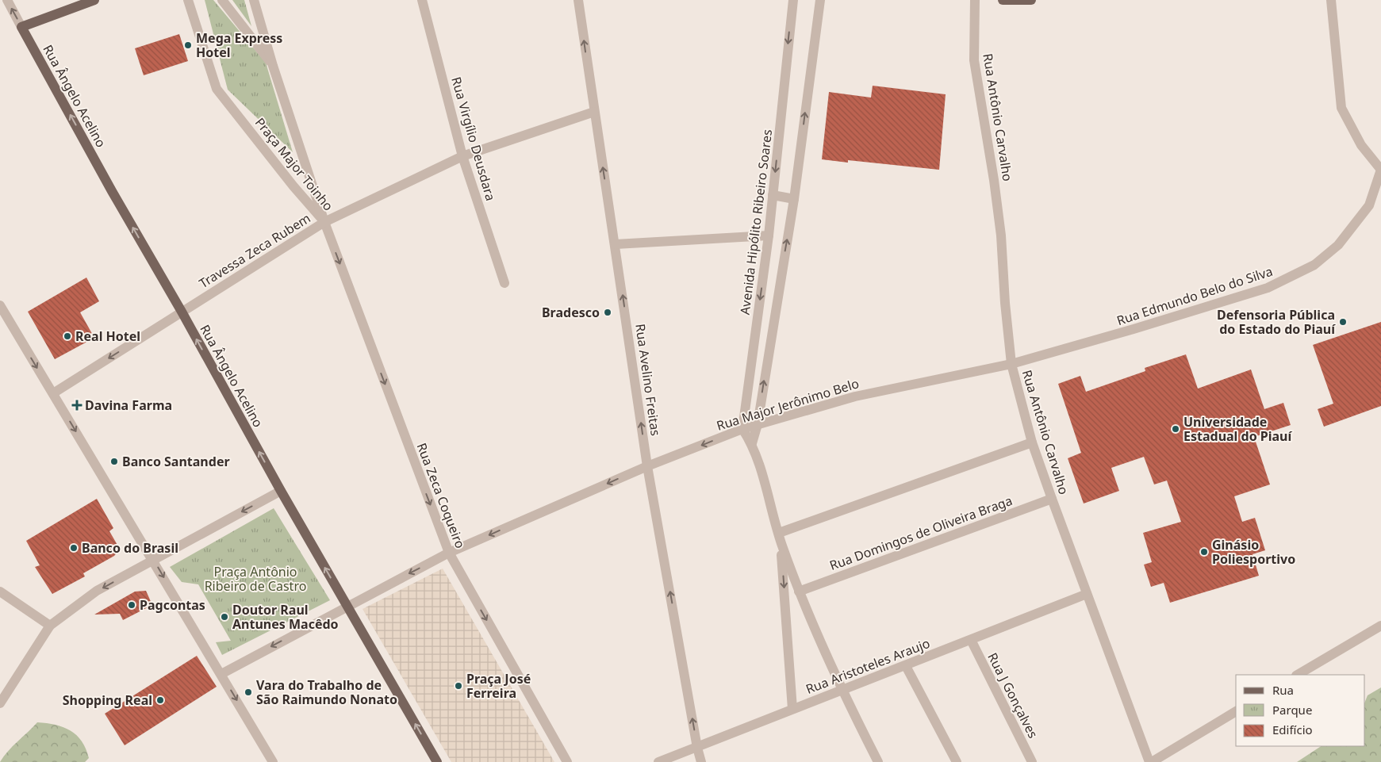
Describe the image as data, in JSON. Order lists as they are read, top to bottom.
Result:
{
  "streets": {
    "main road": ["Rua Ângelo Acelino"],
    "street": [
      "Rua Antônio Carvalho",
      "Rua Virgílio Deusdara",
      "Praça Major Toinho",
      "Avenida Hipólito Ribeiro Soares",
      "Travessa Zeca Rubem",
      "Rua Edmundo Belo do Silva",
      "Rua Avelino Freitas",
      "Rua Major Jerônimo Belo",
      "Rua Zeca Coqueiro",
      "Rua Domingos de Oliveira Braga",
      "Rua Aristoteles Araujo",
      "Rua J Gonçalves"
    ]
  },
  "crossings": [
    ["Rua Ângelo Acelino", "Travessa Zeca Rubem"],
    ["Rua Antônio Carvalho", "Rua Edmundo Belo do Silva"],
    ["Rua Antônio Carvalho", "Rua Major Jerônimo Belo"],
    ["Rua Antônio Carvalho", "Rua Domingos de Oliveira Braga"],
    ["Rua Antônio Carvalho", "Rua Aristoteles Araujo"],
    ["Rua Virgílio Deusdara", "Travessa Zeca Rubem"],
    ["Praça Major Toinho", "Travessa Zeca Rubem"],
    ["Praça Major Toinho", "Rua Zeca Coqueiro"],
    ["Avenida Hipólito Ribeiro Soares", "Rua Major Jerônimo Belo"],
    ["Travessa Zeca Rubem", "Rua Avelino Freitas"],
    ["Travessa Zeca Rubem", "Rua Zeca Coqueiro"],
    ["Rua Edmundo Belo do Silva", "Rua Major Jerônimo Belo"],
    ["Rua Avelino Freitas", "Rua Major Jerônimo Belo"],
    ["Rua Avelino Freitas", "Rua Aristoteles Araujo"],
    ["Rua Major Jerônimo Belo", "Rua Zeca Coqueiro"],
    ["Rua Aristoteles Araujo", "Rua J Gonçalves"]
  ],
  "one_way": [
    "Rua Ângelo Acelino",
    "Rua Avelino Freitas",
    "Rua Major Jerônimo Belo",
    "Rua Zeca Coqueiro"
  ],
  "parks": ["Praça Antônio Ribeiro de Castro"],
  "places": {
    "other": [
      "Mega Express Hotel",
      "Bradesco",
      "Defensoria Pública do Estado do Piauí",
      "Real Hotel",
      "Universidade Estadual do Piauí",
      "Banco Santander",
      "Banco do Brasil",
      "Ginásio Poliesportivo",
      "Pagcontas",
      "Doutor Raul Antunes Macêdo",
      "Praça José Ferreira",
      "Vara do Trabalho de São Raimundo Nonato",
      "Shopping Real"
    ],
    "health": ["Davina Farma"]
  },
  "legend": ["Rua", "Parque", "Edifício"]
}
